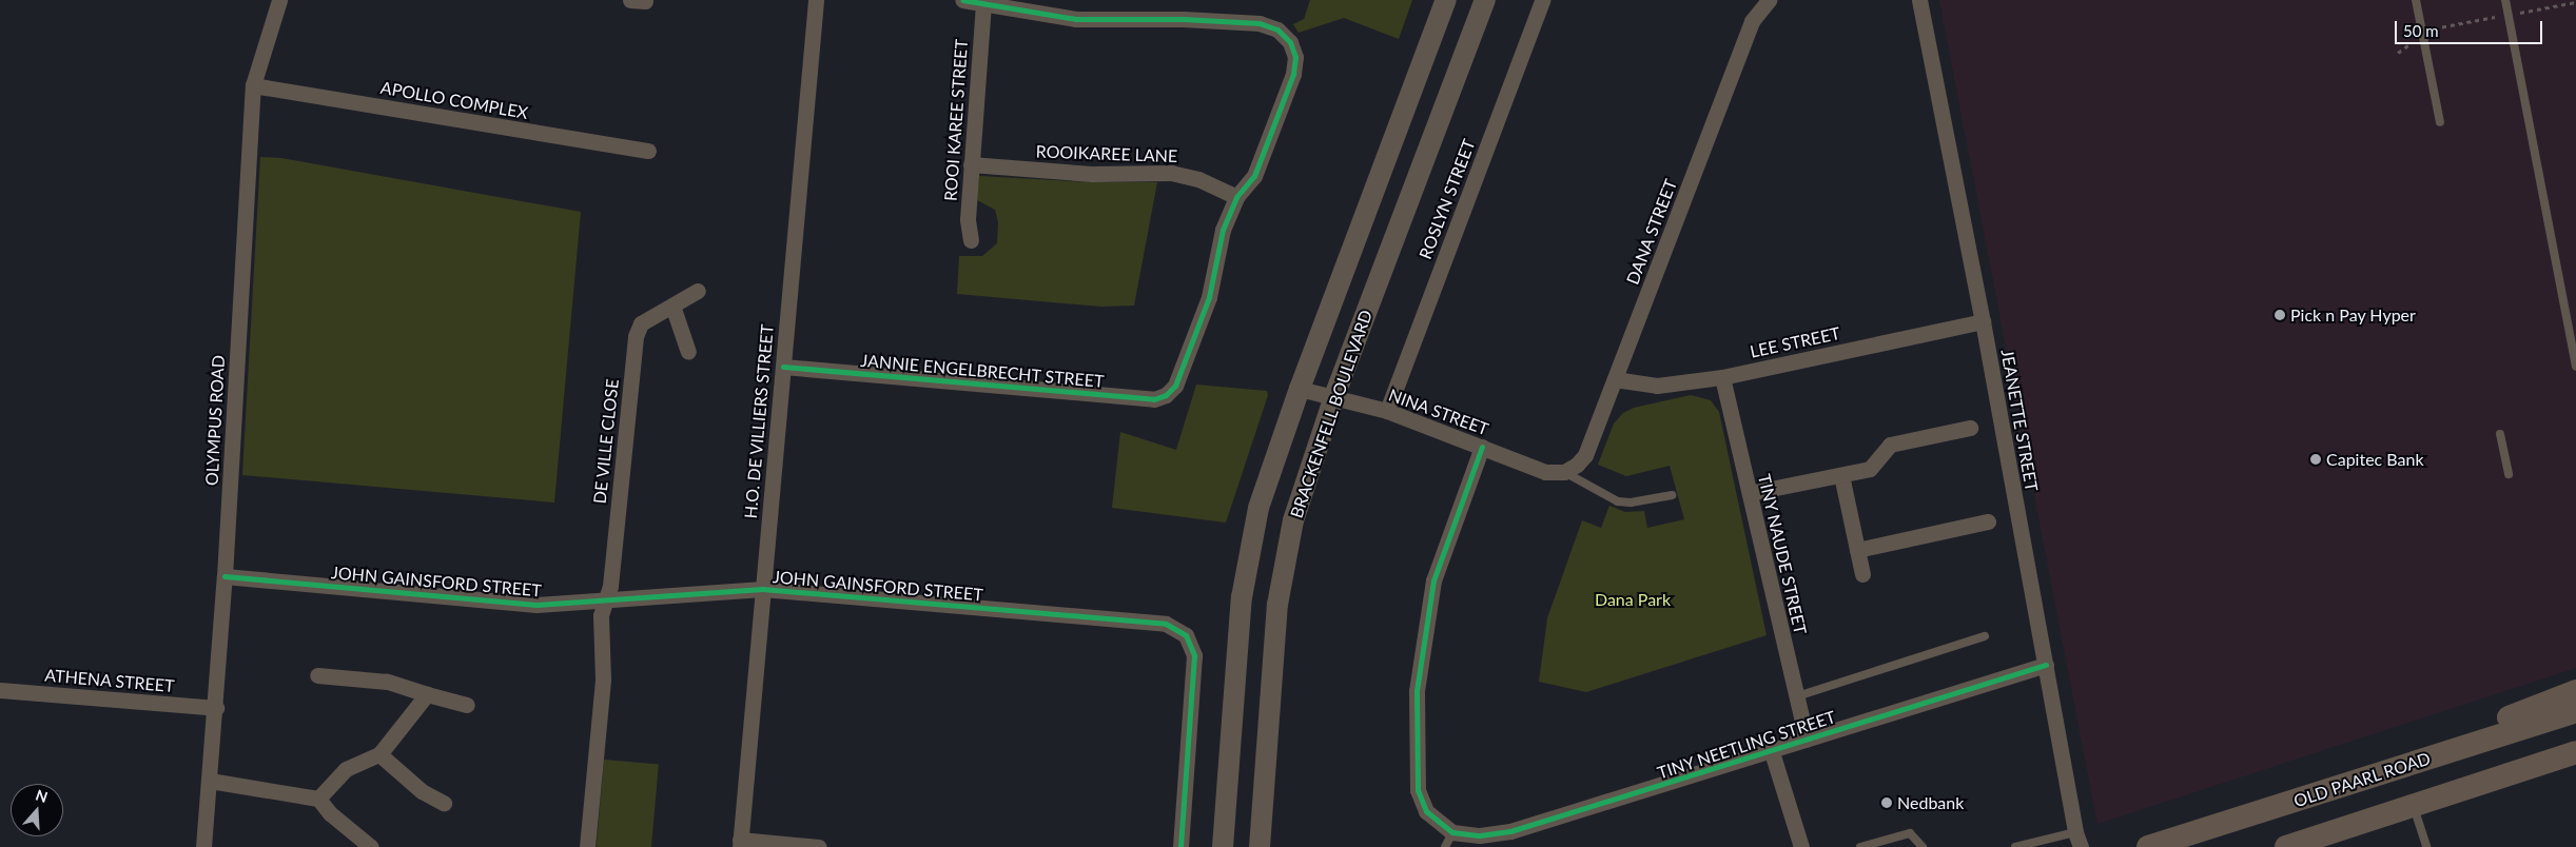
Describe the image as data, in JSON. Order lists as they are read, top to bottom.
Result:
{
  "streets": {
    "main road": ["OLD PAARL ROAD"],
    "street": [
      "APOLLO COMPLEX",
      "ROOI KAREE STREET",
      "ROOIKAREE LANE",
      "ROSLYN STREET",
      "DANA STREET",
      "LEE STREET",
      "JANNIE ENGELBRECHT STREET",
      "NINA STREET",
      "BRACKENFELL BOULEVARD",
      "OLYMPUS ROAD",
      "JEANETTE STREET",
      "H.O. DE VILLIERS STREET",
      "DE VILLE CLOSE",
      "TINY NAUDE STREET",
      "JOHN GAINSFORD STREET",
      "ATHENA STREET",
      "TINY NEETLING STREET"
    ]
  },
  "crossings": [
    ["APOLLO COMPLEX", "OLYMPUS ROAD"],
    ["ROOI KAREE STREET", "ROOIKAREE LANE"],
    ["ROOIKAREE LANE", "JANNIE ENGELBRECHT STREET"],
    ["ROSLYN STREET", "NINA STREET"],
    ["DANA STREET", "LEE STREET"],
    ["DANA STREET", "NINA STREET"],
    ["LEE STREET", "JEANETTE STREET"],
    ["LEE STREET", "TINY NAUDE STREET"],
    ["JANNIE ENGELBRECHT STREET", "H.O. DE VILLIERS STREET"],
    ["NINA STREET", "BRACKENFELL BOULEVARD"],
    ["OLYMPUS ROAD", "JOHN GAINSFORD STREET"],
    ["OLYMPUS ROAD", "ATHENA STREET"],
    ["JEANETTE STREET", "TINY NEETLING STREET"],
    ["H.O. DE VILLIERS STREET", "JOHN GAINSFORD STREET"],
    ["DE VILLE CLOSE", "JOHN GAINSFORD STREET"],
    ["TINY NAUDE STREET", "TINY NEETLING STREET"]
  ],
  "parks": ["Dana Park"],
  "places": ["Pick n Pay Hyper", "Capitec Bank", "Nedbank"],
  "scale_bar": "50 m",
  "north": "top"
}
